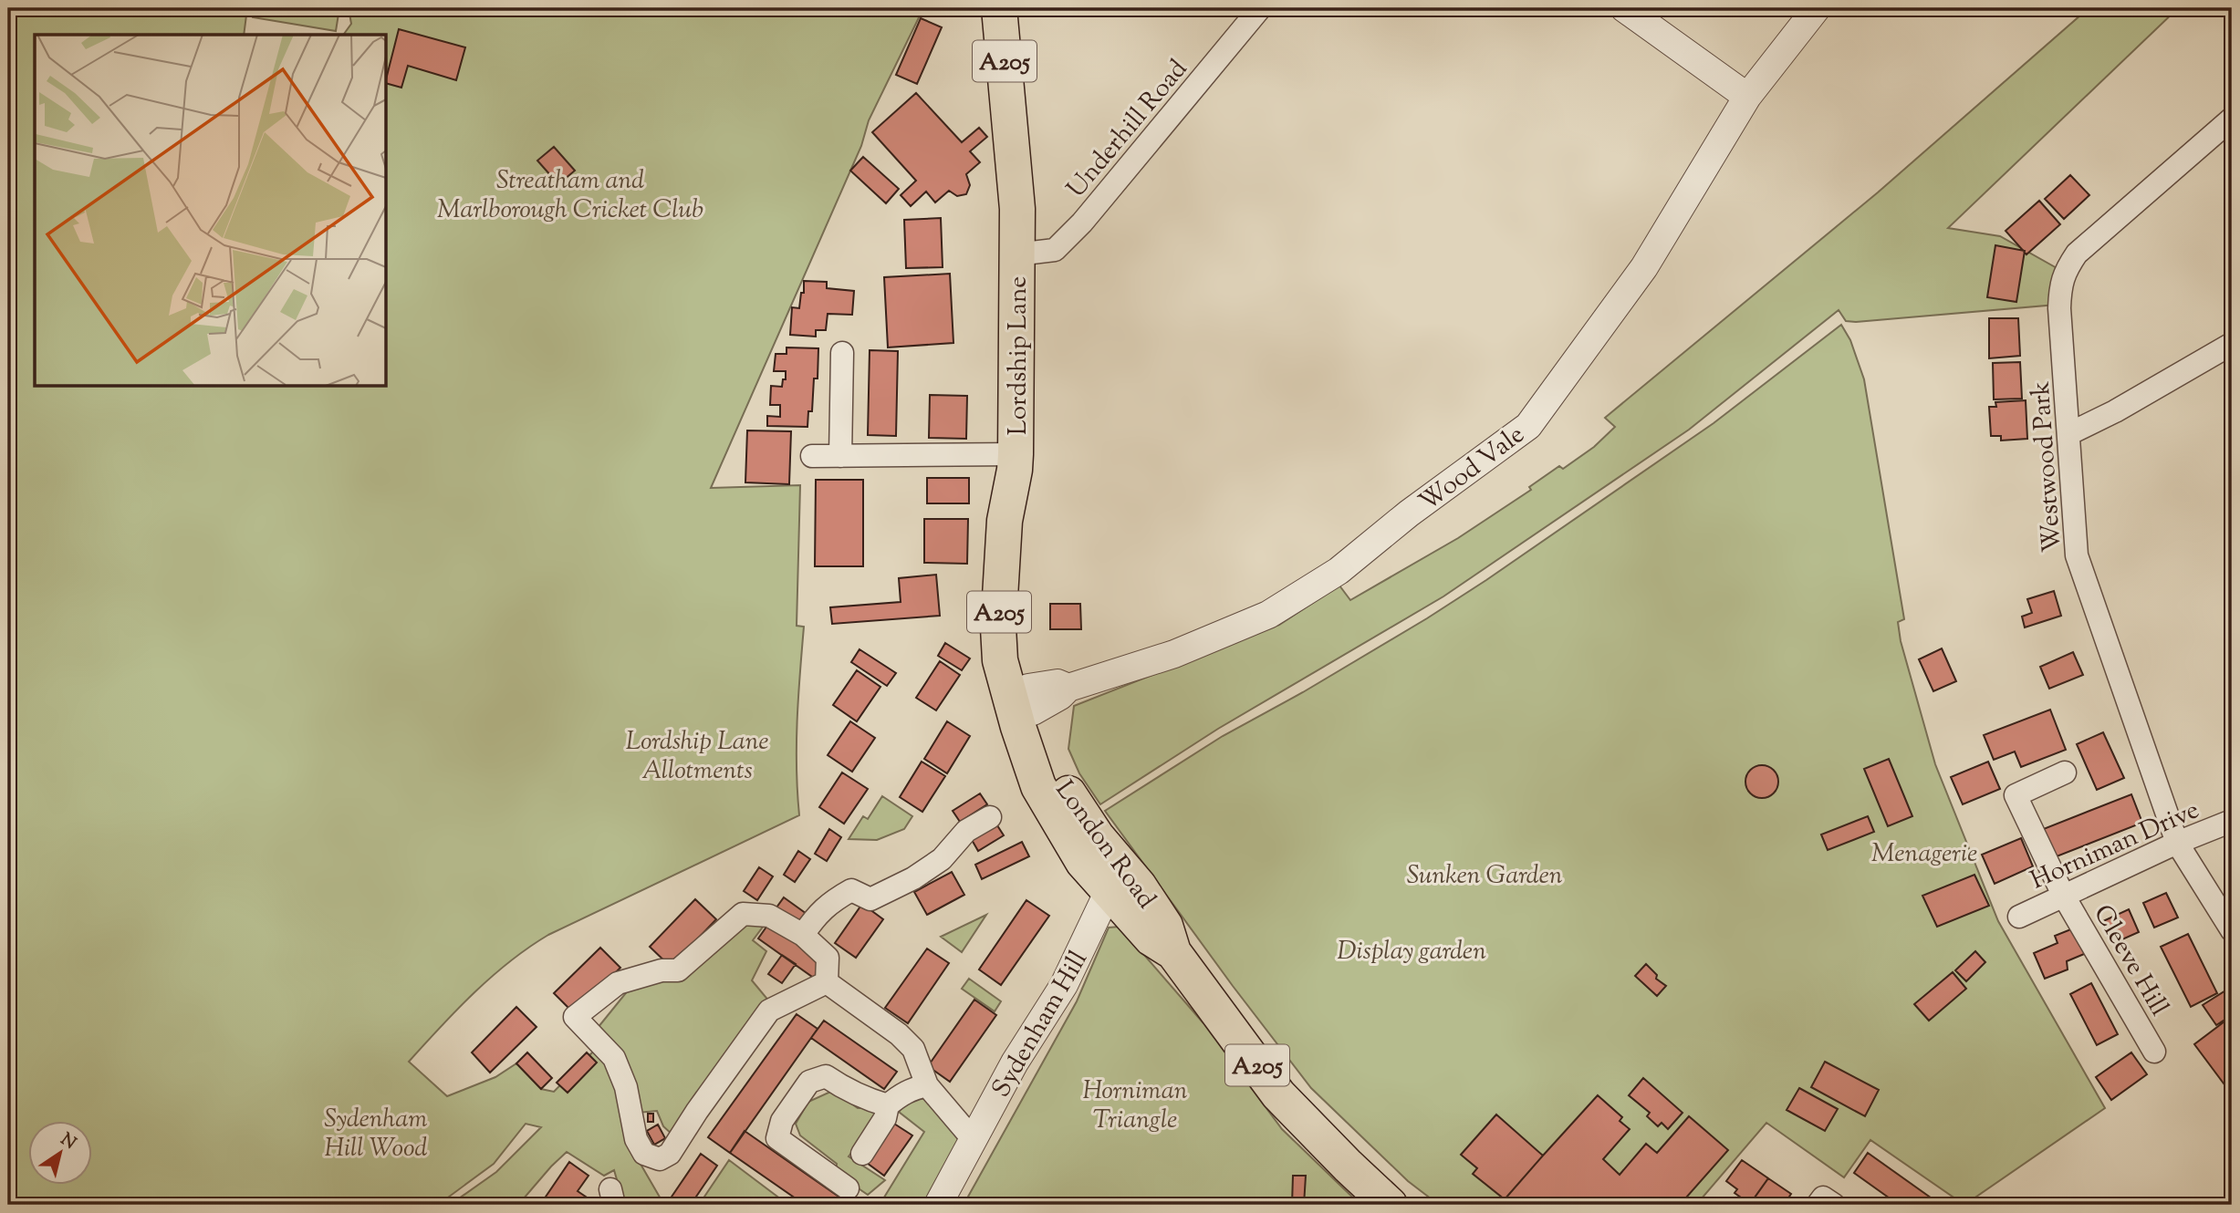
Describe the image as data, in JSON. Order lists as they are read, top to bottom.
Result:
{
  "streets": {
    "highway": ["A205", "Lordship Lane", "London Road"],
    "street": [
      "Underhill Road",
      "Wood Vale",
      "Westwood Park",
      "Horniman Drive",
      "Cleeve Hill",
      "Sydenham Hill"
    ]
  },
  "crossings": [
    ["Underhill Road", "Lordship Lane"],
    ["Lordship Lane", "London Road"],
    ["Wood Vale", "London Road"],
    ["Westwood Park", "Horniman Drive"],
    ["London Road", "Sydenham Hill"],
    ["Horniman Drive", "Cleeve Hill"]
  ],
  "parks": [
    "Streatham and Marlborough Cricket Club",
    "Lordship Lane Allotments",
    "Menagerie",
    "Sunken Garden",
    "Display garden",
    "Horniman Triangle",
    "Sydenham Hill Wood"
  ],
  "north": "top right"
}
